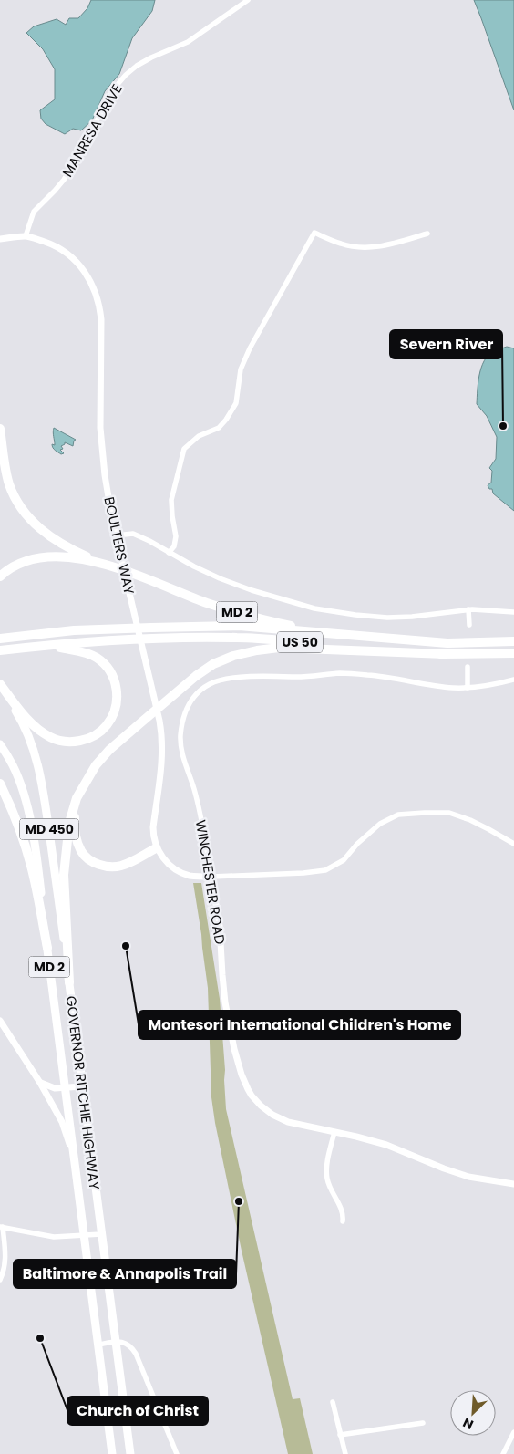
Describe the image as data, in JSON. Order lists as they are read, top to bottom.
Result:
{
  "streets": {
    "highway": [
      "MD 2",
      "US 50",
      "MD 450",
      "GOVERNOR RITCHIE HIGHWAY"
    ],
    "street": ["MANRESA DRIVE", "BOULTERS WAY", "WINCHESTER ROAD"]
  },
  "crossings": [
    ["MANRESA DRIVE", "BOULTERS WAY"],
    ["MD 2", "US 50"]
  ],
  "places": [
    "Severn River",
    "Montesori International Children's Home",
    "Baltimore & Annapolis Trail",
    "Church of Christ"
  ],
  "north": "bottom left"
}
